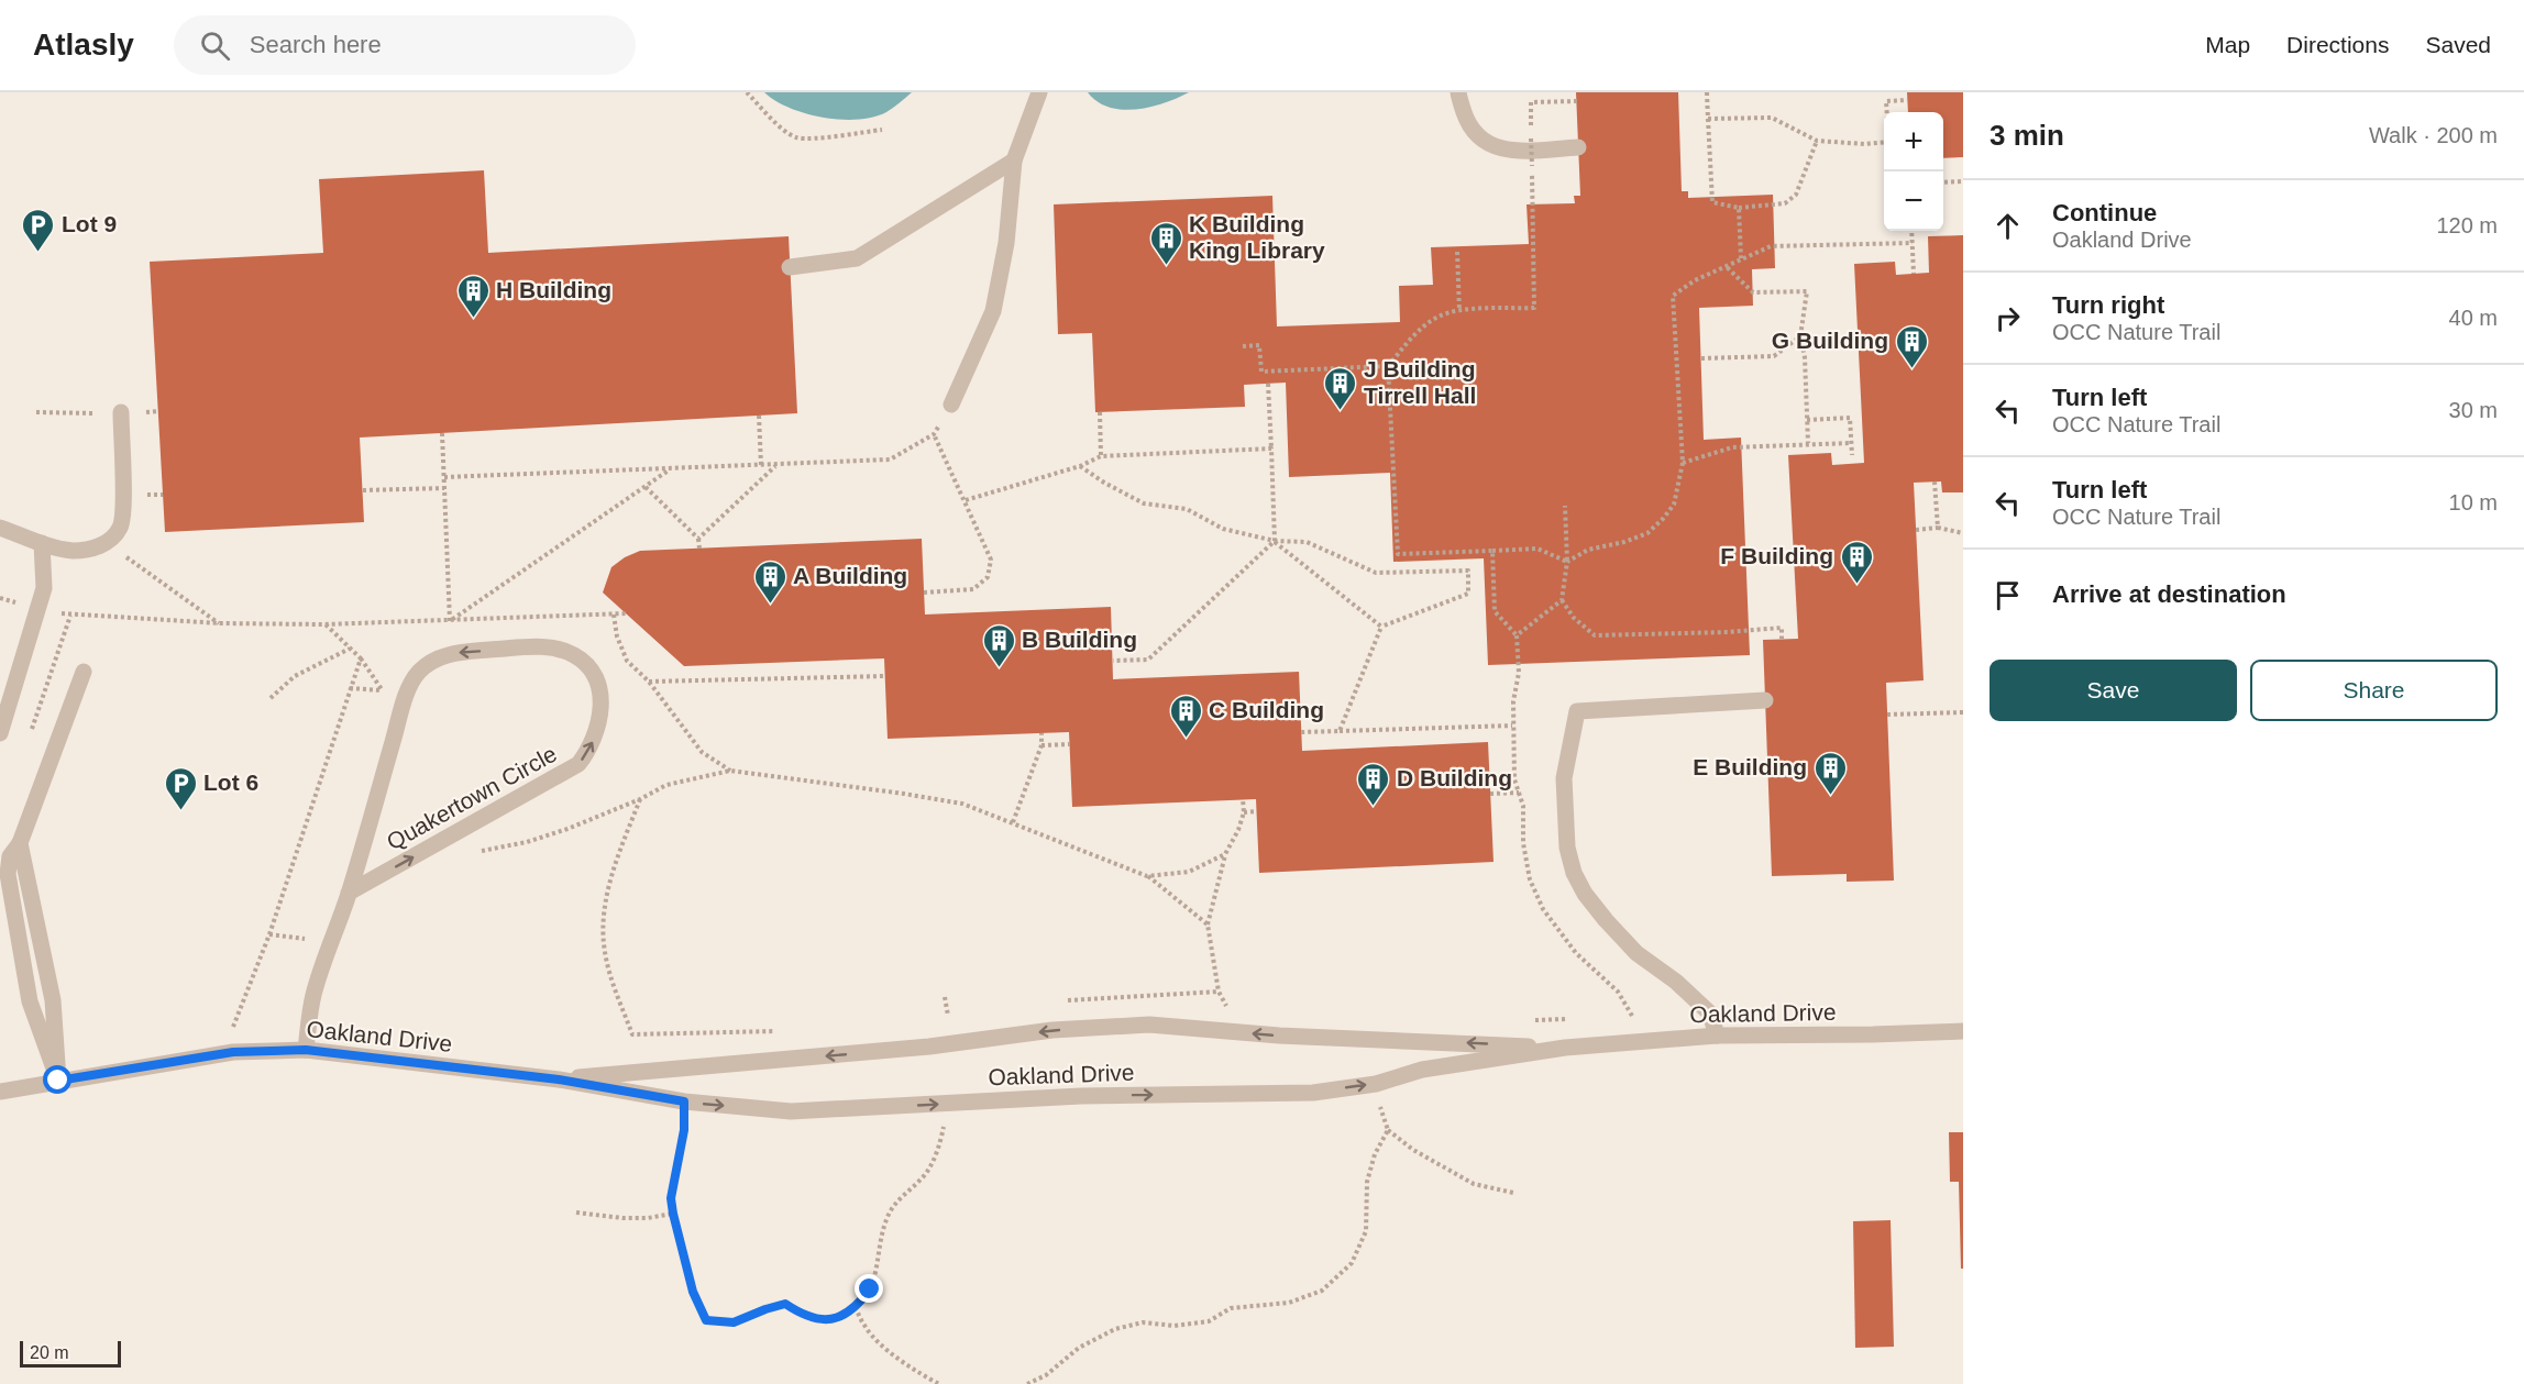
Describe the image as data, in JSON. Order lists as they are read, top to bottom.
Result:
{
  "streets": {
    "street": ["Quakertown Circle", "Oakland Drive"]
  },
  "crossings": [
    ["Quakertown Circle", "Oakland Drive"]
  ],
  "places": {
    "parking": ["Lot 9", "Lot 6"],
    "building": [
      "K Building King Library",
      "H Building",
      "G Building",
      "J Building Tirrell Hall",
      "F Building",
      "A Building",
      "B Building",
      "C Building",
      "E Building",
      "D Building"
    ]
  },
  "scale_bar": "20 m",
  "page": {
    "header": "Atlasly",
    "search": "Search here",
    "nav": ["Map", "Directions", "Saved"],
    "heading": ["3 min", "Walk · 200 m"],
    "map_buttons": ["+", "−"],
    "list": [
      ["Continue", "Oakland Drive", "120 m"],
      ["Turn right", "OCC Nature Trail", "40 m"],
      ["Turn left", "OCC Nature Trail", "30 m"],
      ["Turn left", "OCC Nature Trail", "10 m"],
      "Arrive at destination"
    ],
    "buttons": ["Save", "Share"],
    "scale": "20 m"
  }
}
